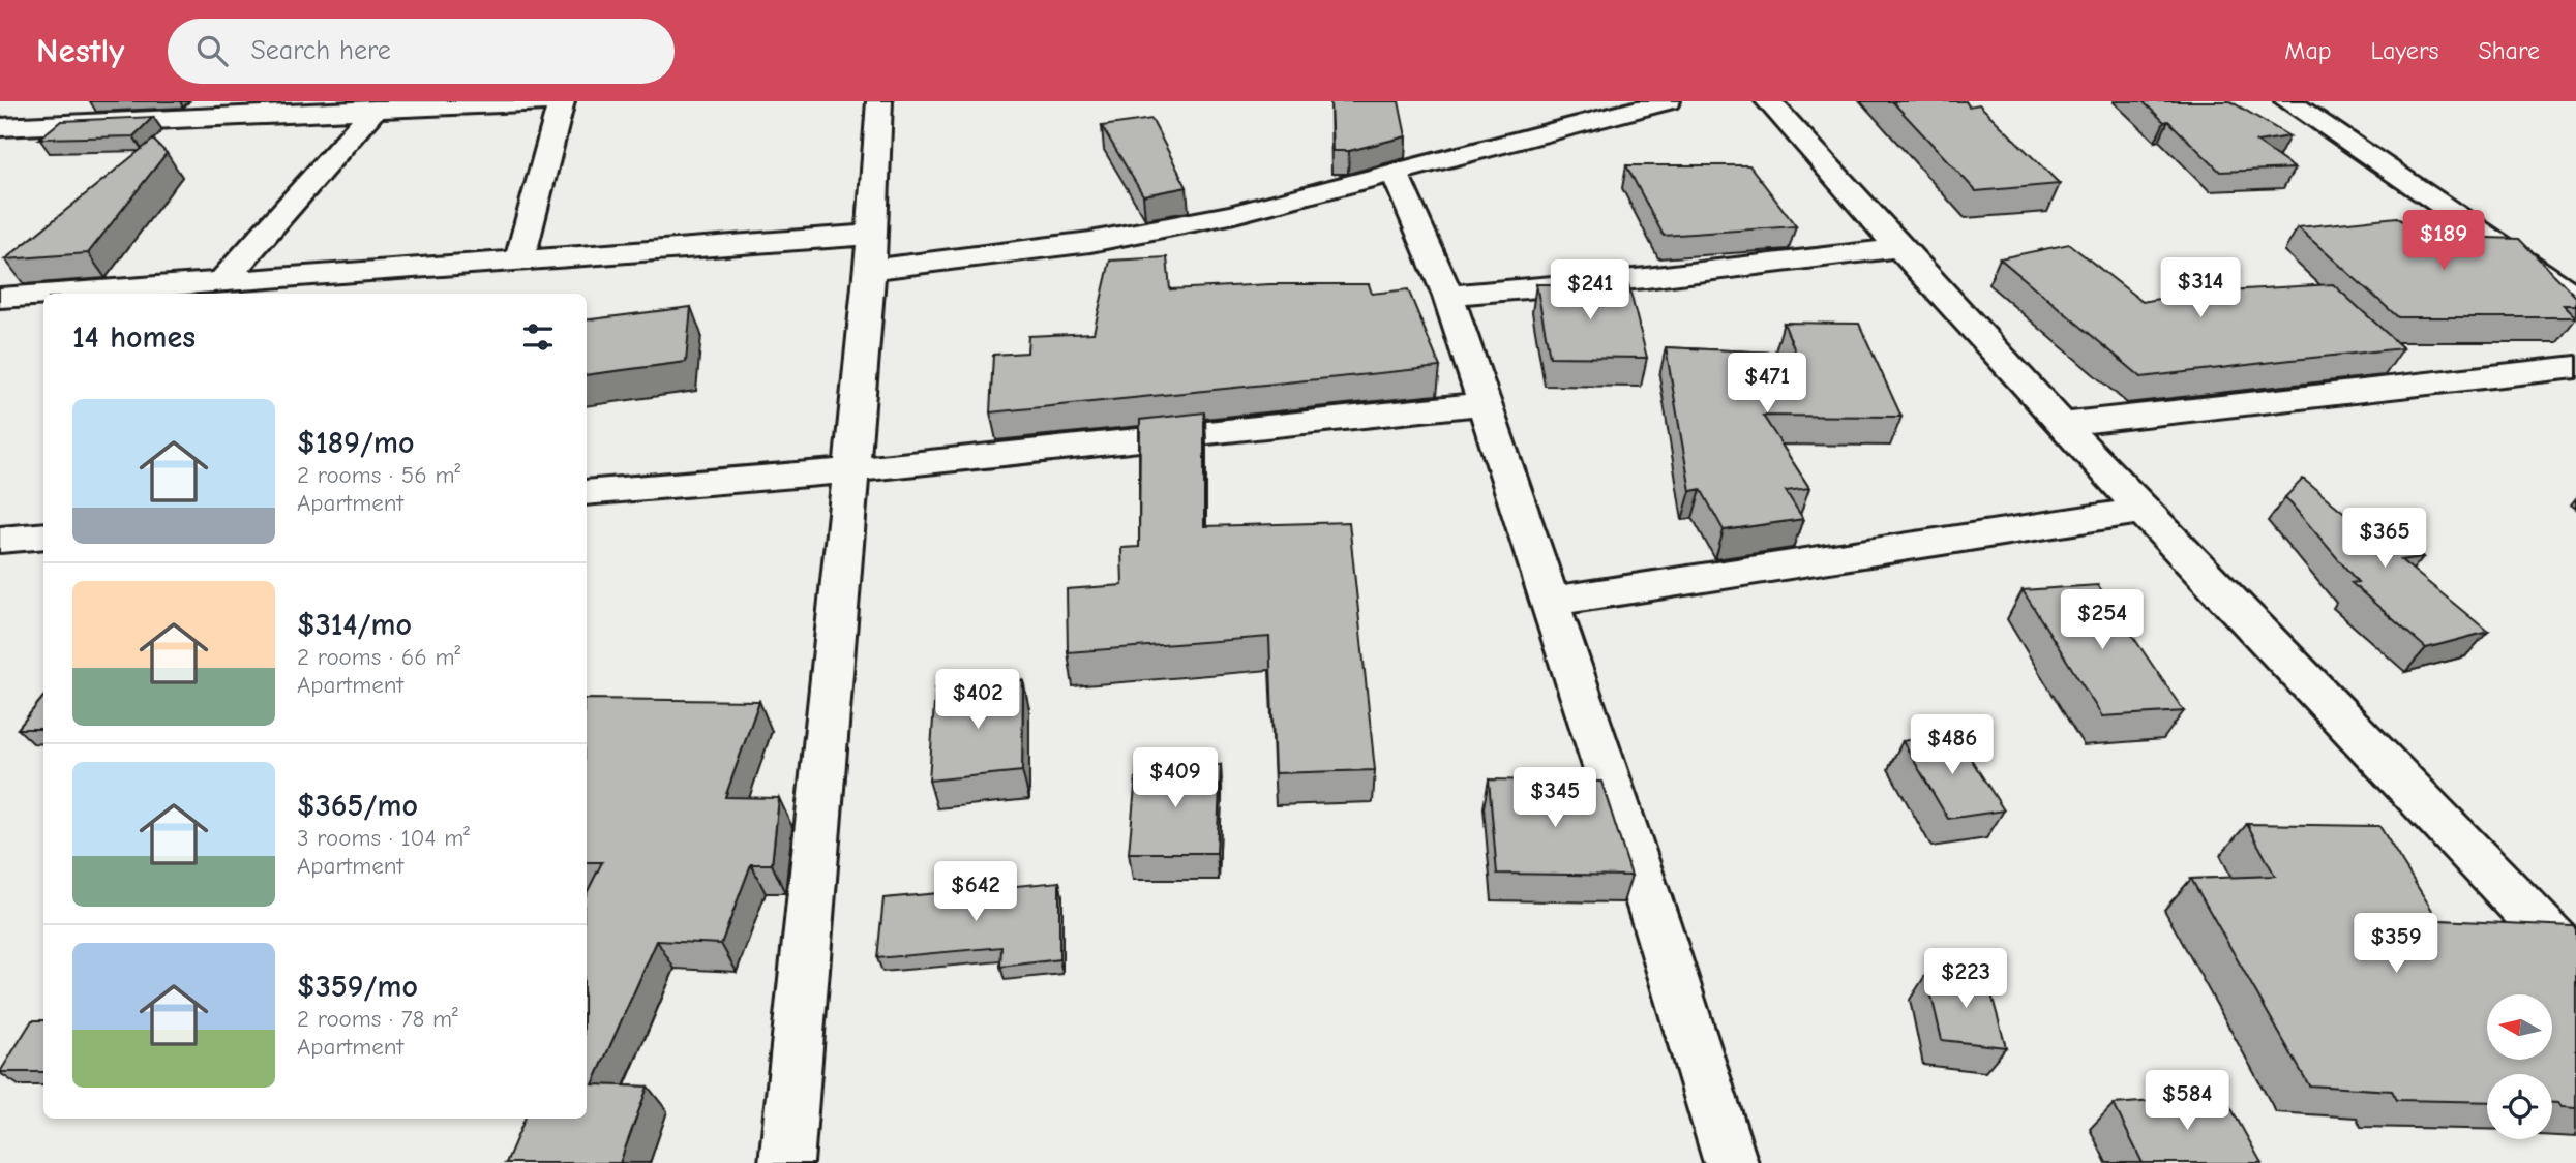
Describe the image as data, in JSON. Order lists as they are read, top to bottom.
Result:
{
  "north": "left",
  "page": {
    "header": "Nestly",
    "search": "Search here",
    "nav": ["Map", "Layers", "Share"],
    "price": [
      "$189",
      "$314",
      "$241",
      "$471",
      "$365",
      "$254",
      "$402",
      "$486",
      "$409",
      "$345",
      "$642",
      "$359",
      "$223",
      "$584"
    ],
    "heading": "14 homes",
    "list": [
      {
        "name": "$189/mo",
        "note": "2 rooms · 56 m² · Apartment"
      },
      {
        "name": "$314/mo",
        "note": "2 rooms · 66 m² · Apartment"
      },
      {
        "name": "$365/mo",
        "note": "3 rooms · 104 m² · Apartment"
      },
      {
        "name": "$359/mo",
        "note": "2 rooms · 78 m² · Apartment"
      }
    ]
  }
}
